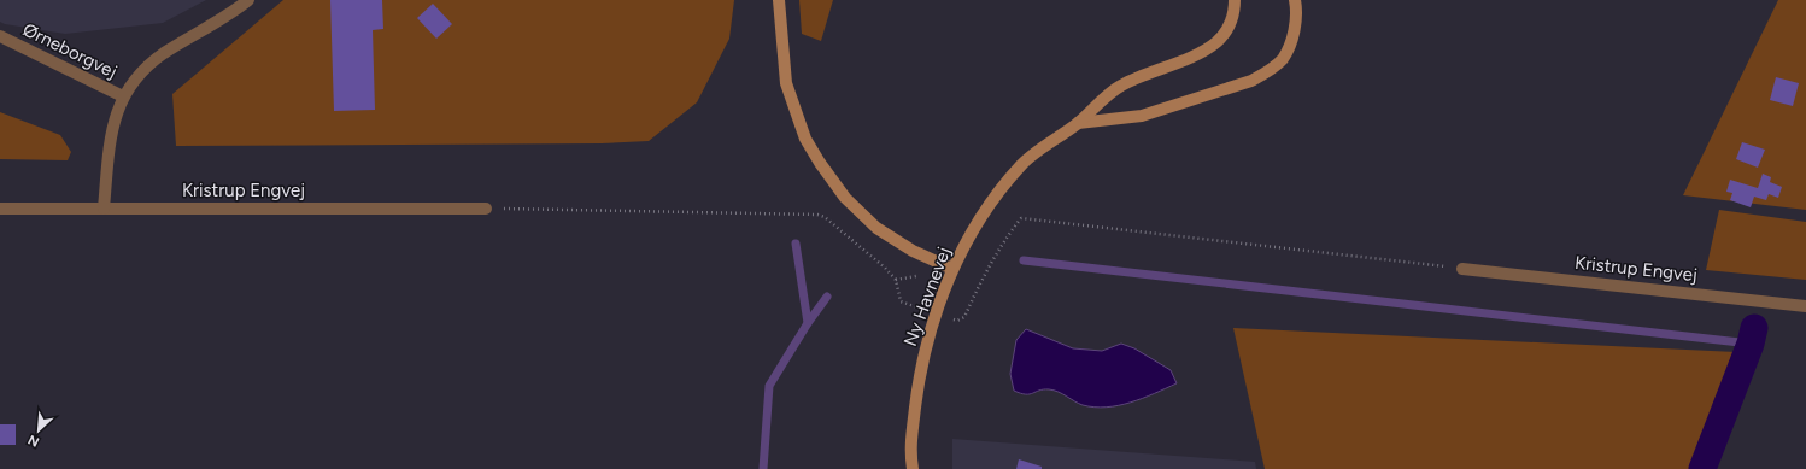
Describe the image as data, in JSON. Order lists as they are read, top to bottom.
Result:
{
  "streets": {
    "street": ["Ørneborgvej", "Kristrup Engvej", "Ny Havnevej"]
  },
  "crossings": [
    ["Ørneborgvej", "Kristrup Engvej"]
  ],
  "north": "bottom left"
}
